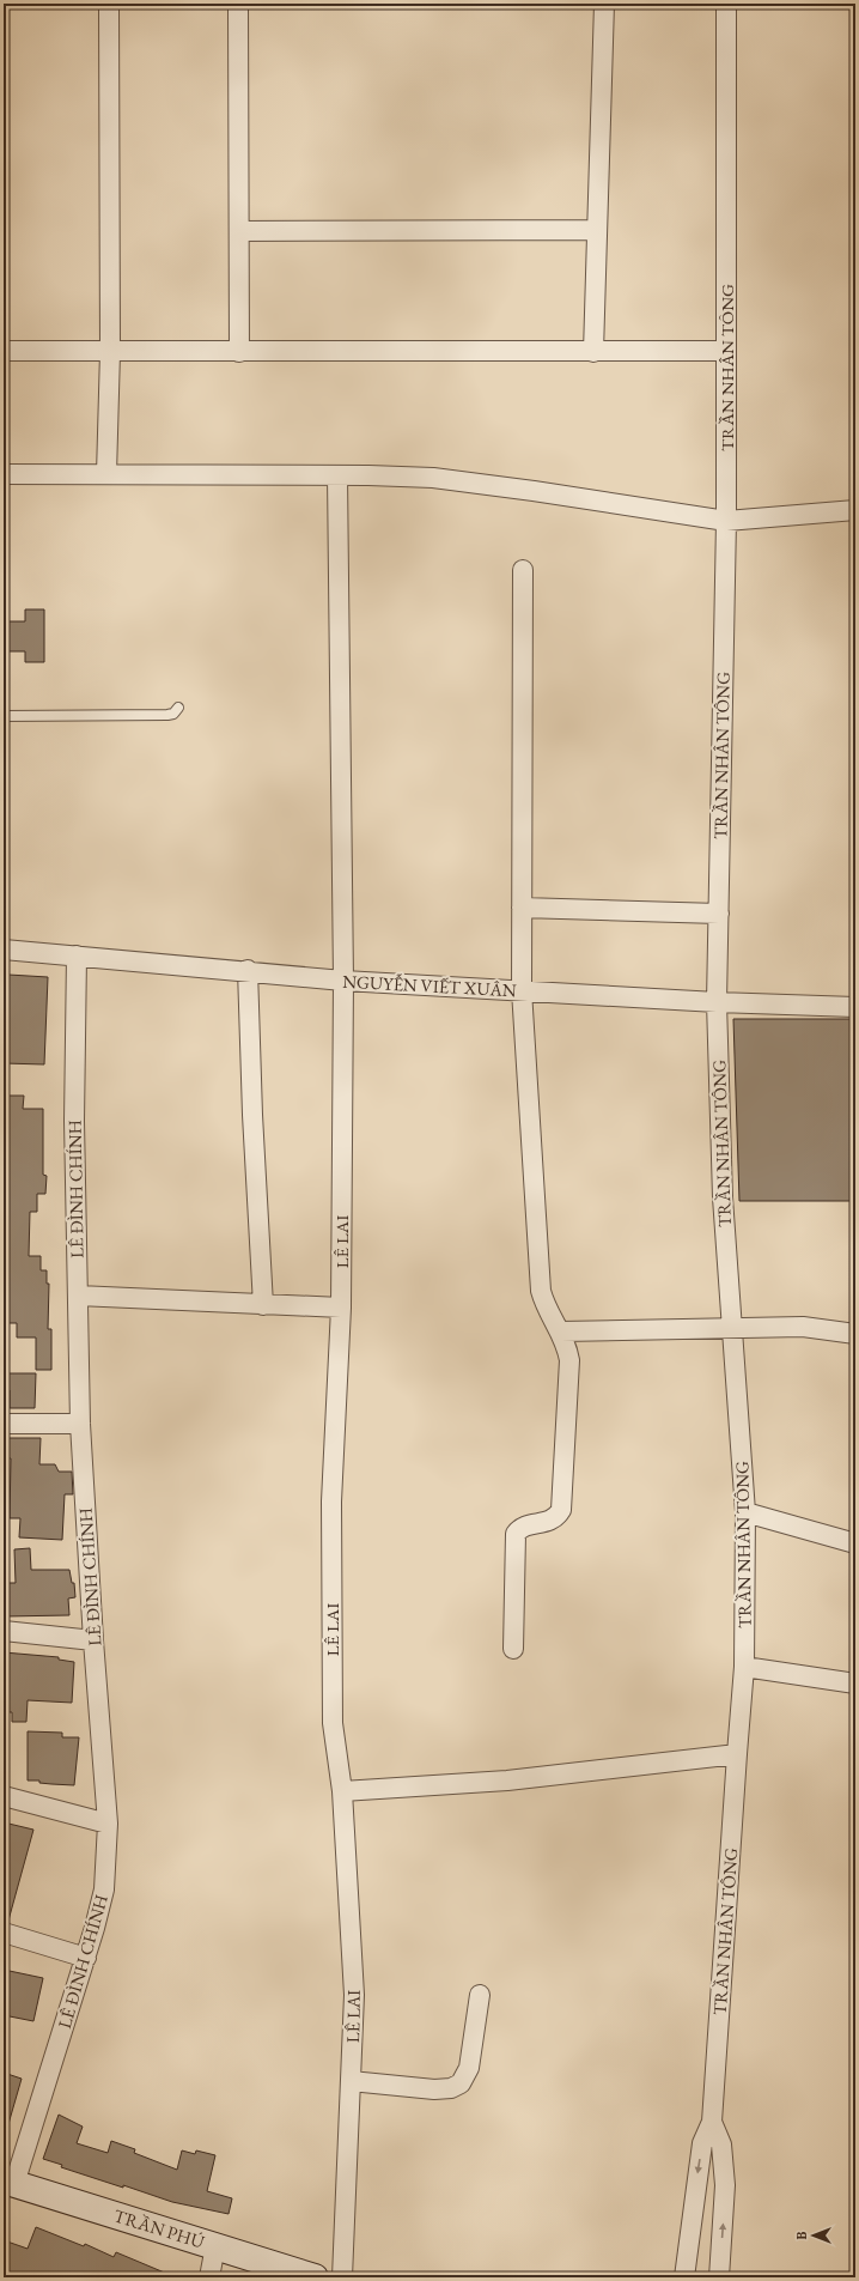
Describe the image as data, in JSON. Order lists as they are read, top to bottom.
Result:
{
  "streets": {
    "street": [
      "TRẦN NHÂN TÔNG",
      "NGUYỄN VIẾT XUÂN",
      "LÊ ĐÌNH CHÍNH",
      "LÊ LAI",
      "TRẦN PHÚ"
    ]
  },
  "crossings": [
    ["TRẦN NHÂN TÔNG", "NGUYỄN VIẾT XUÂN"],
    ["NGUYỄN VIẾT XUÂN", "LÊ ĐÌNH CHÍNH"],
    ["NGUYỄN VIẾT XUÂN", "LÊ LAI"],
    ["LÊ ĐÌNH CHÍNH", "TRẦN PHÚ"]
  ],
  "north": "left"
}
